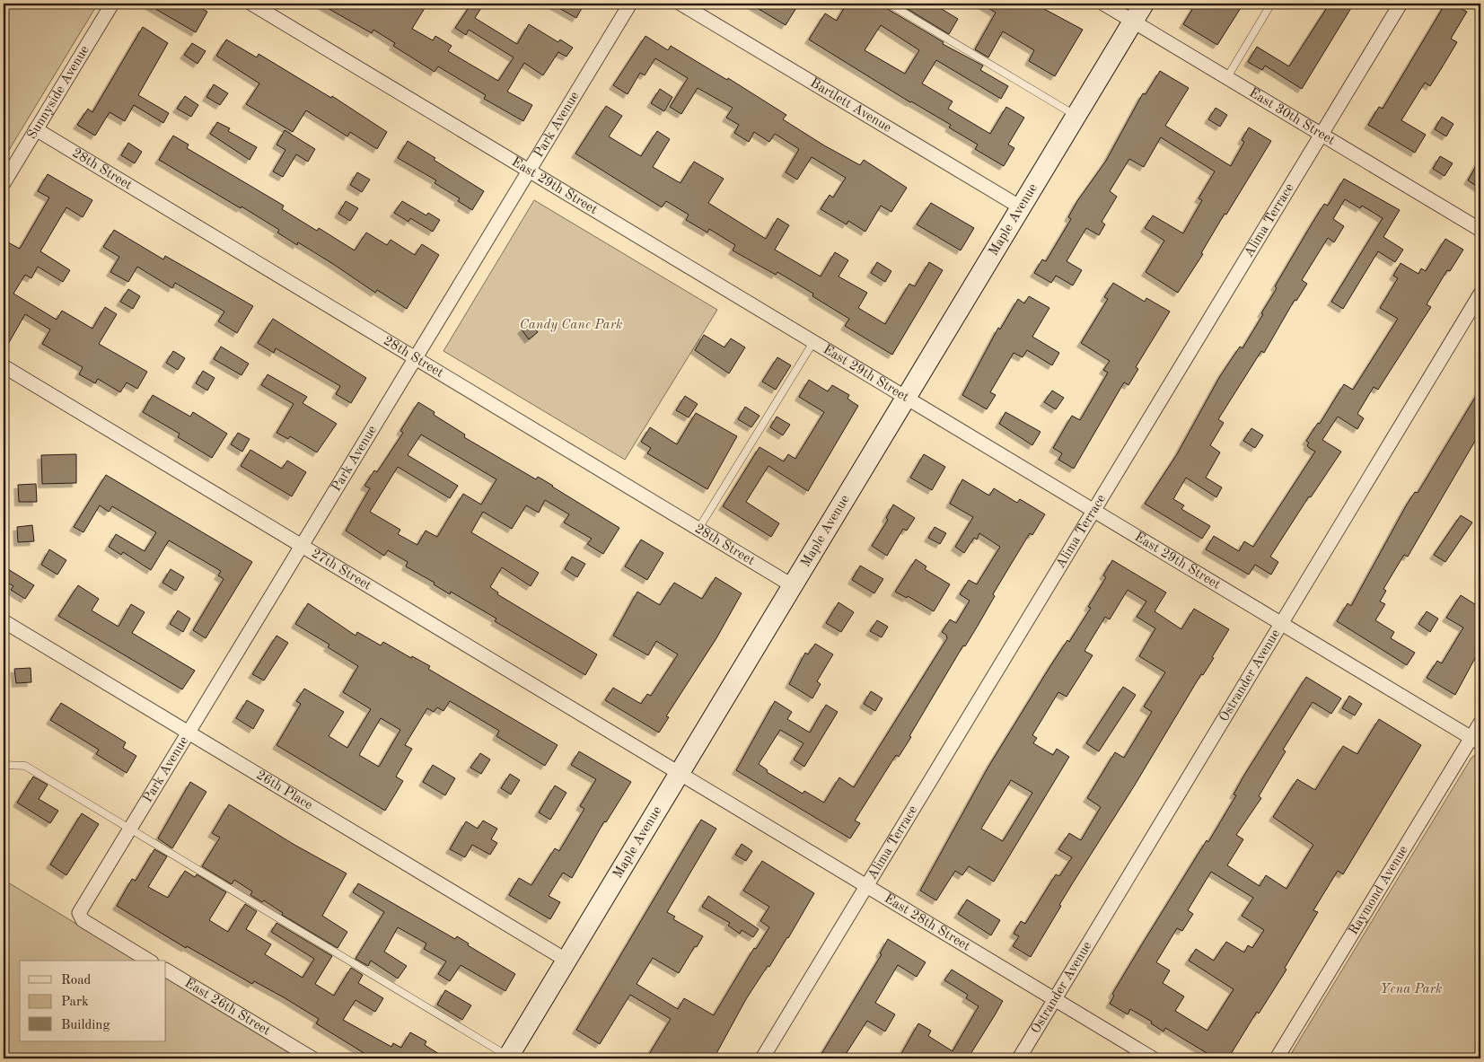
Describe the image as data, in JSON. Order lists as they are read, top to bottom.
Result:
{
  "streets": {
    "street": [
      "Sunnyside Avenue",
      "Bartlett Avenue",
      "East 30th Street",
      "Park Avenue",
      "28th Street",
      "East 29th Street",
      "Maple Avenue",
      "Alima Terrace",
      "27th Street",
      "Ostrander Avenue",
      "26th Place",
      "Raymond Avenue",
      "East 28th Street",
      "East 26th Street"
    ]
  },
  "crossings": [
    ["Sunnyside Avenue", "28th Street"],
    ["Bartlett Avenue", "Maple Avenue"],
    ["East 30th Street", "Maple Avenue"],
    ["East 30th Street", "Alima Terrace"],
    ["Park Avenue", "28th Street"],
    ["Park Avenue", "East 29th Street"],
    ["Park Avenue", "27th Street"],
    ["Park Avenue", "26th Place"],
    ["28th Street", "Maple Avenue"],
    ["East 29th Street", "Maple Avenue"],
    ["East 29th Street", "Alima Terrace"],
    ["East 29th Street", "Ostrander Avenue"],
    ["East 29th Street", "Raymond Avenue"],
    ["Maple Avenue", "27th Street"],
    ["Maple Avenue", "26th Place"],
    ["Maple Avenue", "East 28th Street"],
    ["Alima Terrace", "East 28th Street"],
    ["27th Street", "East 28th Street"],
    ["Ostrander Avenue", "East 28th Street"]
  ],
  "parks": ["Candy Cane Park", "Yena Park"],
  "legend": ["Road", "Park", "Building"]
}
